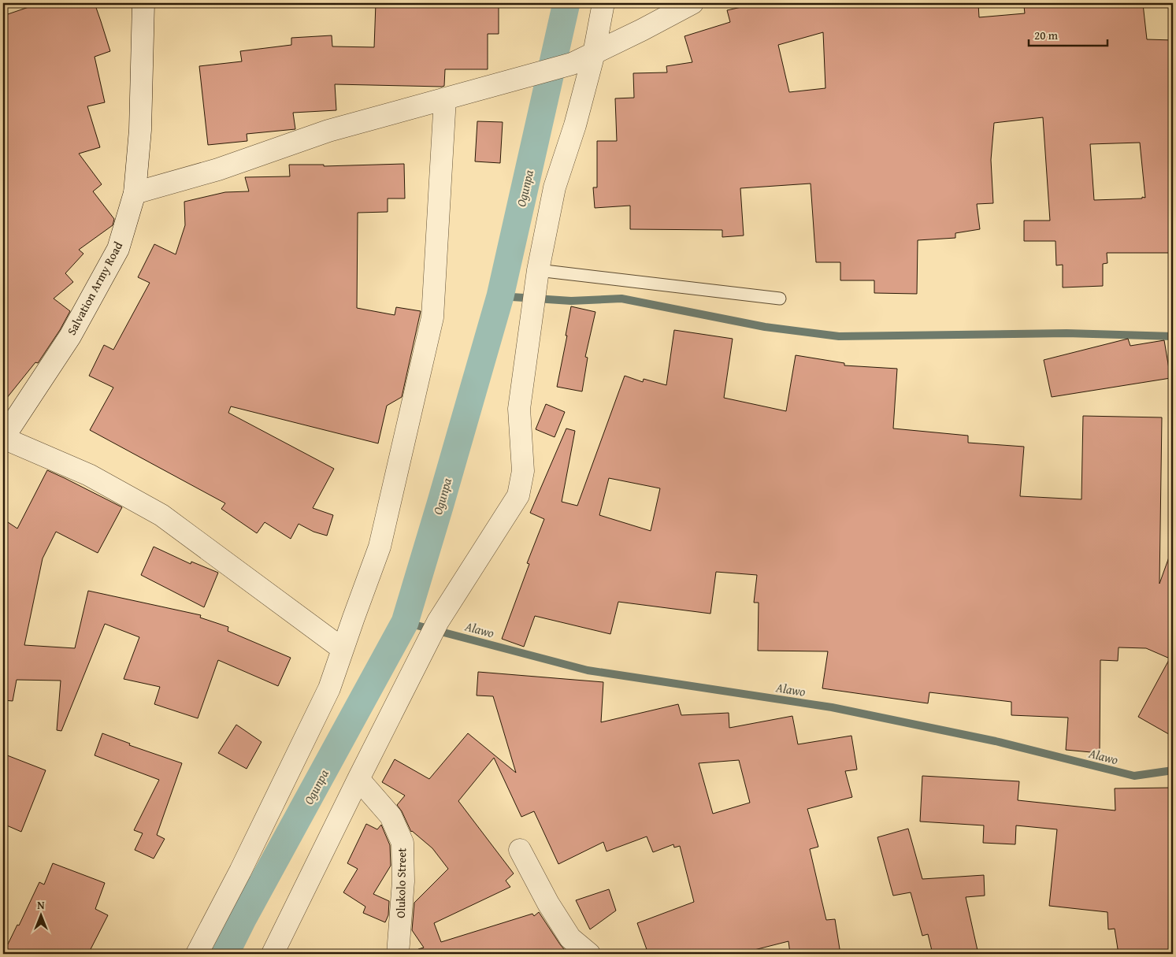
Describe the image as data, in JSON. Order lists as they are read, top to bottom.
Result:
{
  "streets": {
    "street": ["Salvation Army Road", "Olukolo Street"]
  },
  "water": ["Ogunpa", "Alawo"],
  "scale_bar": "20 m",
  "north": "top"
}
